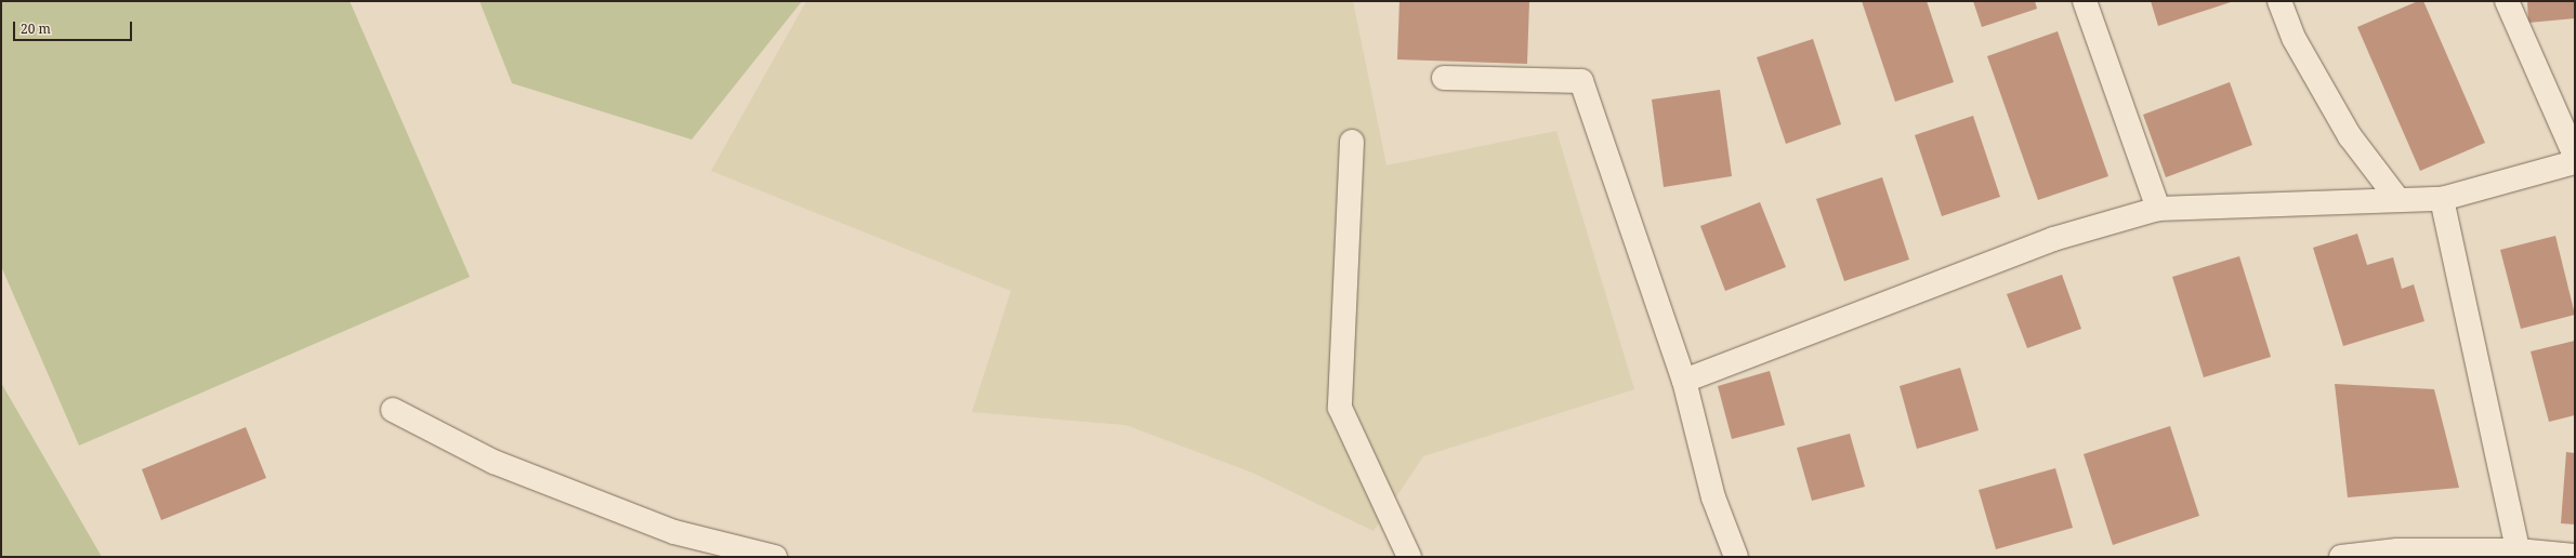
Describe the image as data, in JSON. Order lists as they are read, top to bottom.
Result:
{
  "scale_bar": "20 m"
}
